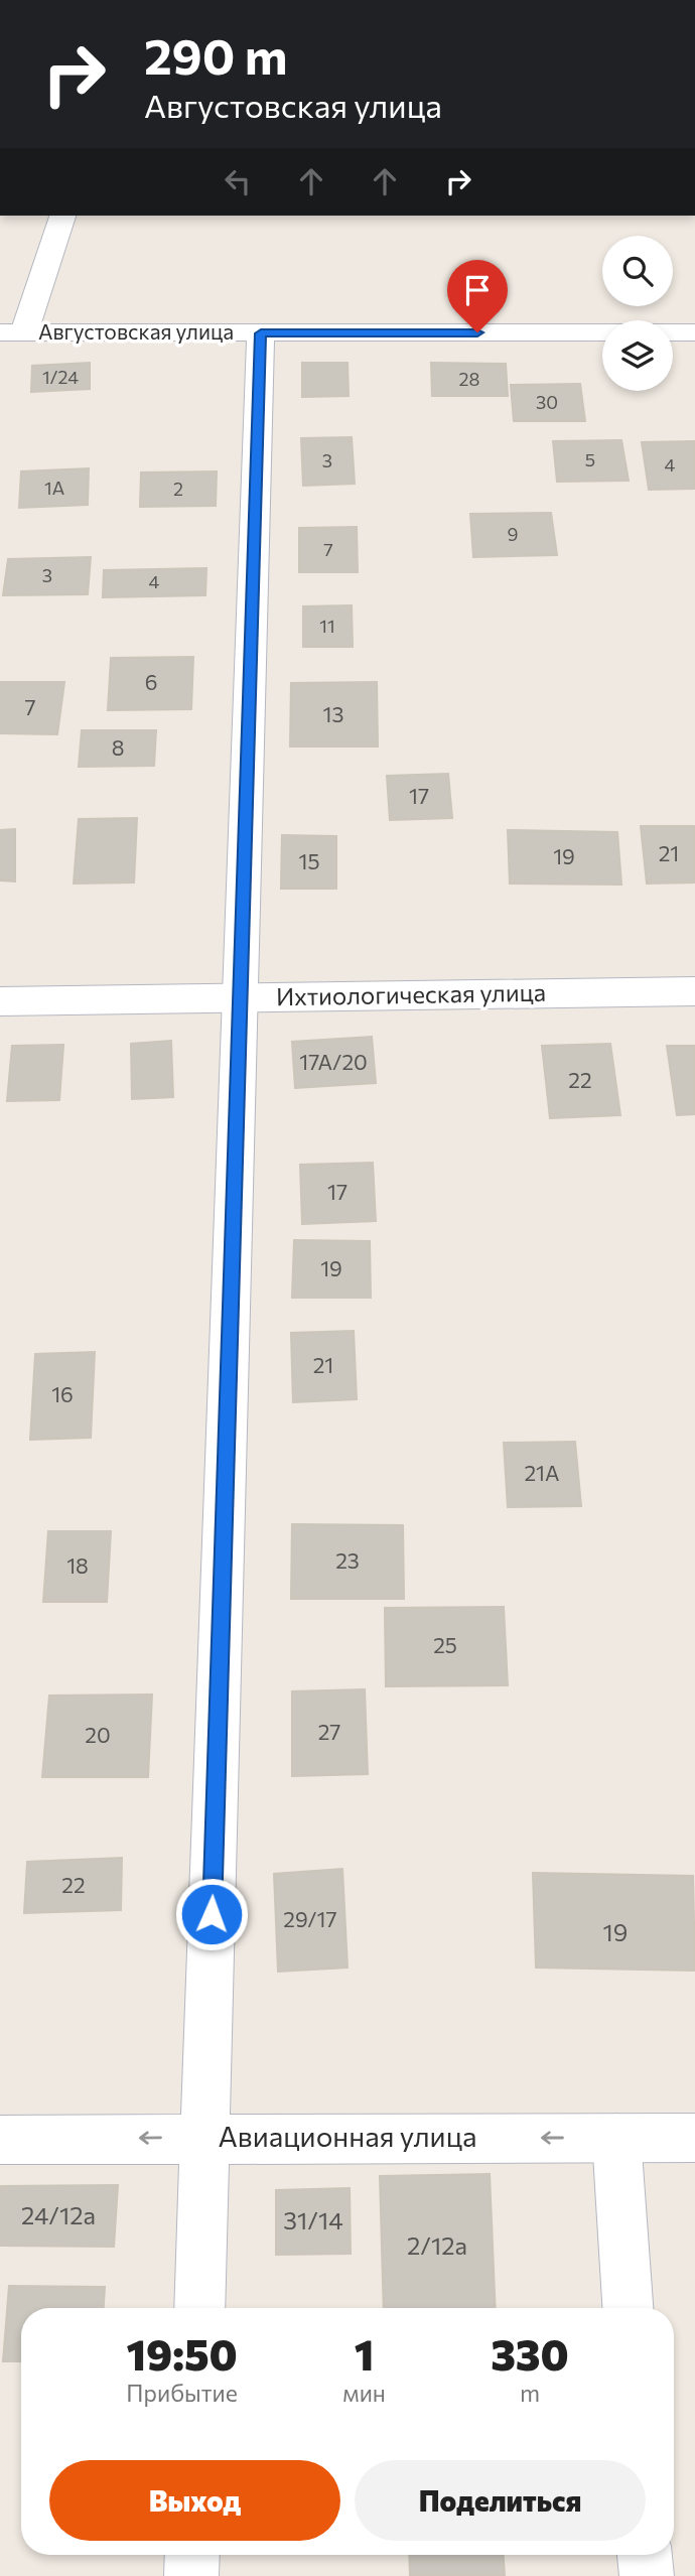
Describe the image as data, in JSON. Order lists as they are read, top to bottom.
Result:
{
  "streets": {
    "street": ["Августовская улица", "Ихтиологическая улица", "Авиационная улица"]
  },
  "one_way": ["Авиационная улица"],
  "house_numbers": [
    "1/24",
    "28",
    "30",
    "5",
    "3",
    "4",
    "1А",
    "2",
    "9",
    "7",
    "3",
    "4",
    "11",
    "6",
    "7",
    "13",
    "8",
    "17",
    "21",
    "19",
    "15",
    "17А/20",
    "22",
    "17",
    "19",
    "21",
    "16",
    "21А",
    "23",
    "18",
    "25",
    "27",
    "20",
    "22",
    "29/17",
    "19",
    "24/12а",
    "31/14",
    "2/12а"
  ],
  "page": {
    "turn": ["290 m", "Августовская улица"],
    "eta": [
      "19:50",
      "Прибытие",
      "1",
      "мин",
      "330",
      "m"
    ],
    "buttons": ["Выход", "Поделиться"]
  }
}
